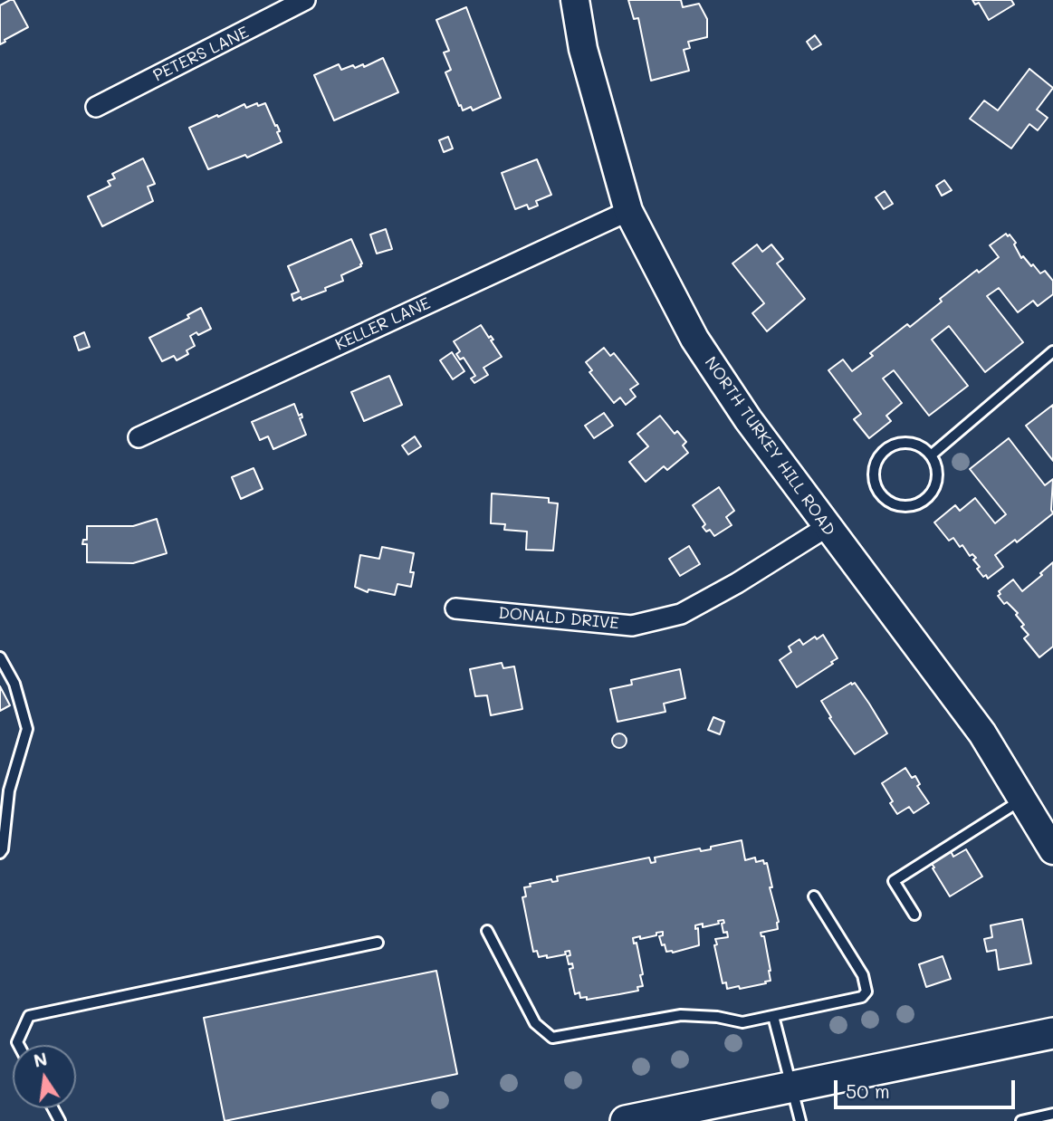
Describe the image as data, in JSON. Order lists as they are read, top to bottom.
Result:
{
  "streets": {
    "street": [
      "PETERS LANE",
      "KELLER LANE",
      "NORTH TURKEY HILL ROAD",
      "DONALD DRIVE"
    ]
  },
  "crossings": [
    ["KELLER LANE", "NORTH TURKEY HILL ROAD"],
    ["NORTH TURKEY HILL ROAD", "DONALD DRIVE"]
  ],
  "scale_bar": "50 m",
  "north": "top"
}
